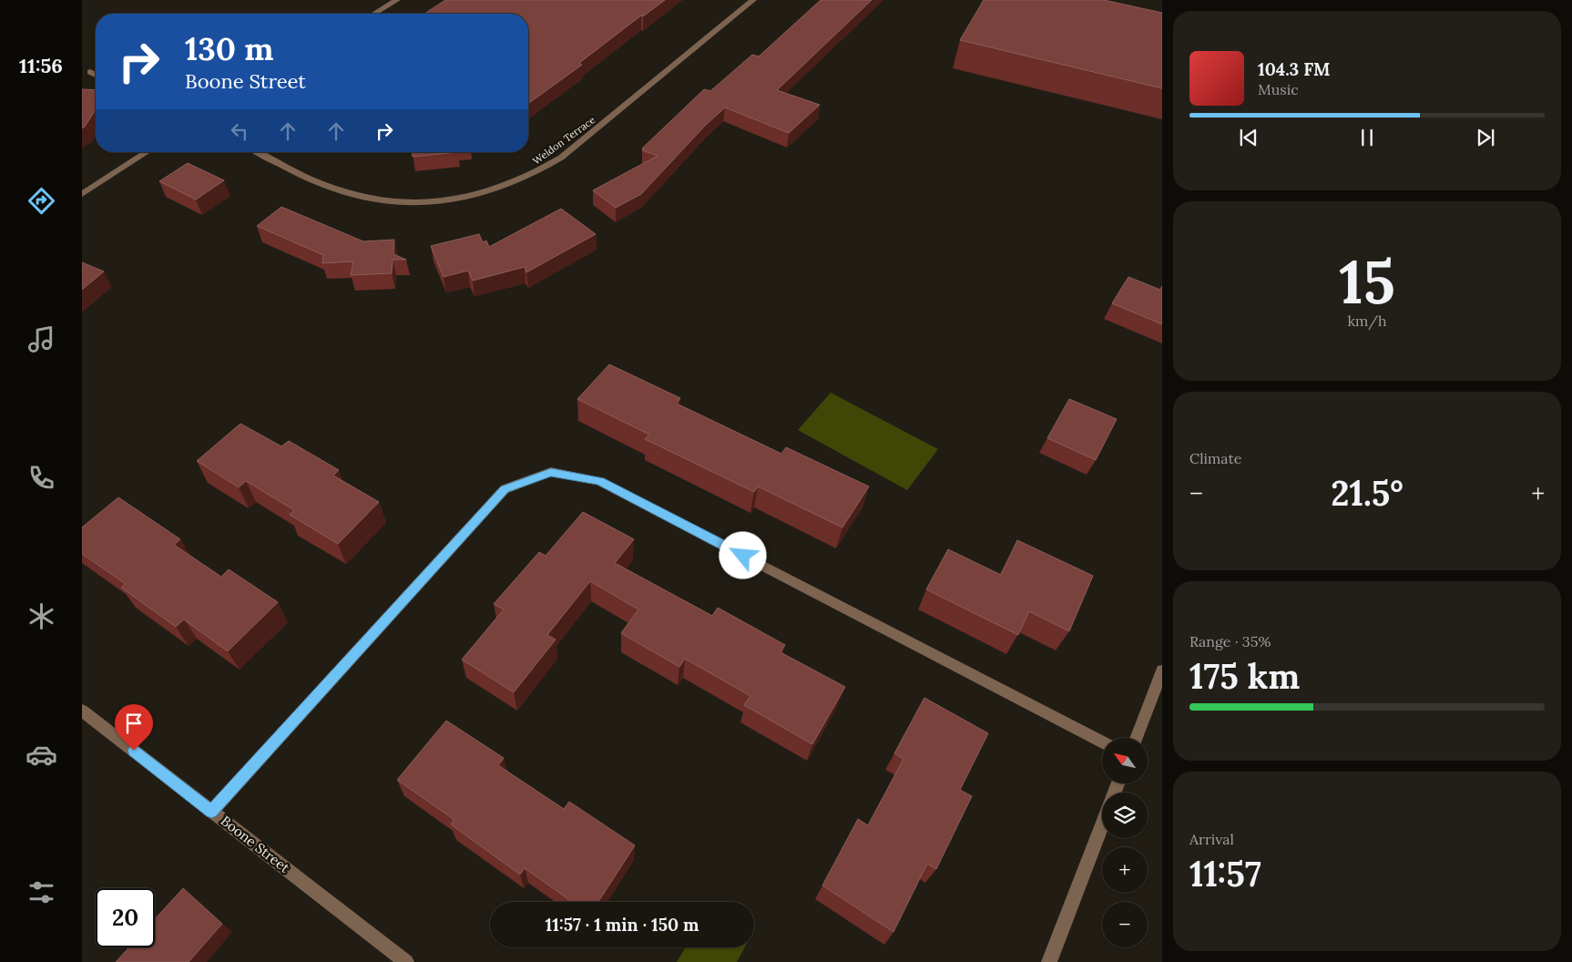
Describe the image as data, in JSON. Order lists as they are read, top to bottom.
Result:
{
  "streets": {
    "street": ["Weldon Terrace", "Boone Street"]
  },
  "north": "top left",
  "page": {
    "tabs": "11:56",
    "turn": ["130 m", "Boone Street"],
    "song": ["104.3 FM", "Music"],
    "tile": [
      ["15", "km/h"],
      "Climate",
      ["Range · 35%", "175 km"],
      ["Arrival", "11:57"]
    ],
    "heat": ["−", "21.5°", "+"],
    "map_buttons": ["+", "−"],
    "limit": "20",
    "trip": "11:57 · 1 min · 150 m"
  }
}
